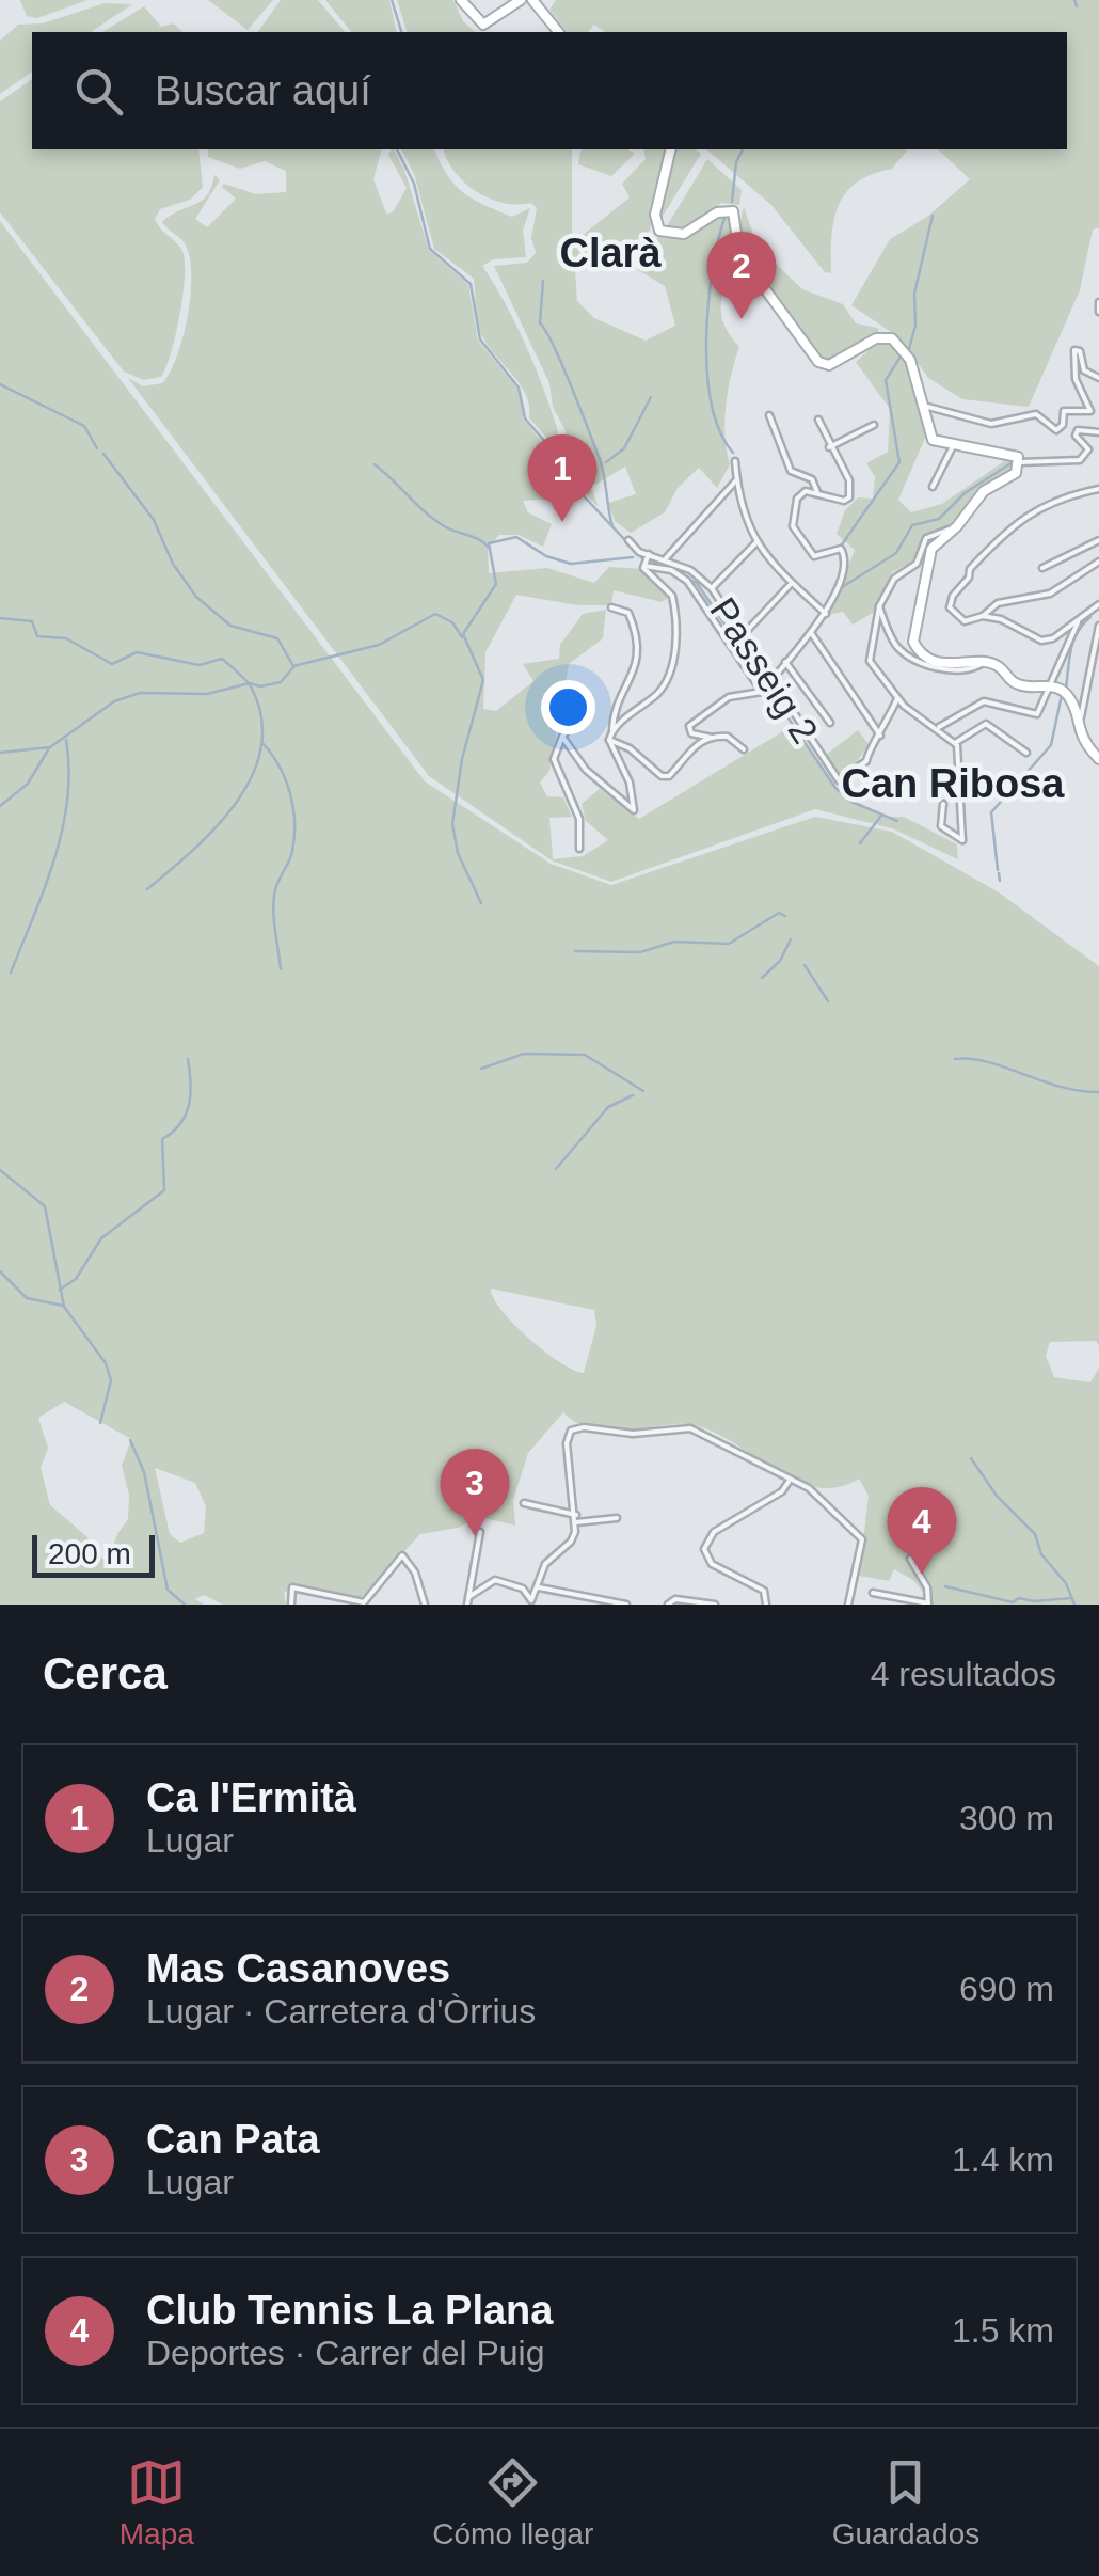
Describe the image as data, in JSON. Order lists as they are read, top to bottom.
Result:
{
  "streets": {
    "street": ["Passeig 2"]
  },
  "districts": ["Clarà", "Can Ribosa"],
  "scale_bar": "200 m",
  "page": {
    "search": "Buscar aquí",
    "pins": [
      "2",
      "1",
      "3",
      "4"
    ],
    "scale": "200 m",
    "heading": ["Cerca", "4 resultados"],
    "list": [
      {
        "mark": "1",
        "name": "Ca l'Ermità",
        "note": "Lugar",
        "value": "300 m"
      },
      {
        "mark": "2",
        "name": "Mas Casanoves",
        "note": "Lugar · Carretera d'Òrrius",
        "value": "690 m"
      },
      {
        "mark": "3",
        "name": "Can Pata",
        "note": "Lugar",
        "value": "1.4 km"
      },
      {
        "mark": "4",
        "name": "Club Tennis La Plana",
        "note": "Deportes · Carrer del Puig",
        "value": "1.5 km"
      }
    ],
    "nav": ["Mapa", "Cómo llegar", "Guardados"]
  }
}
